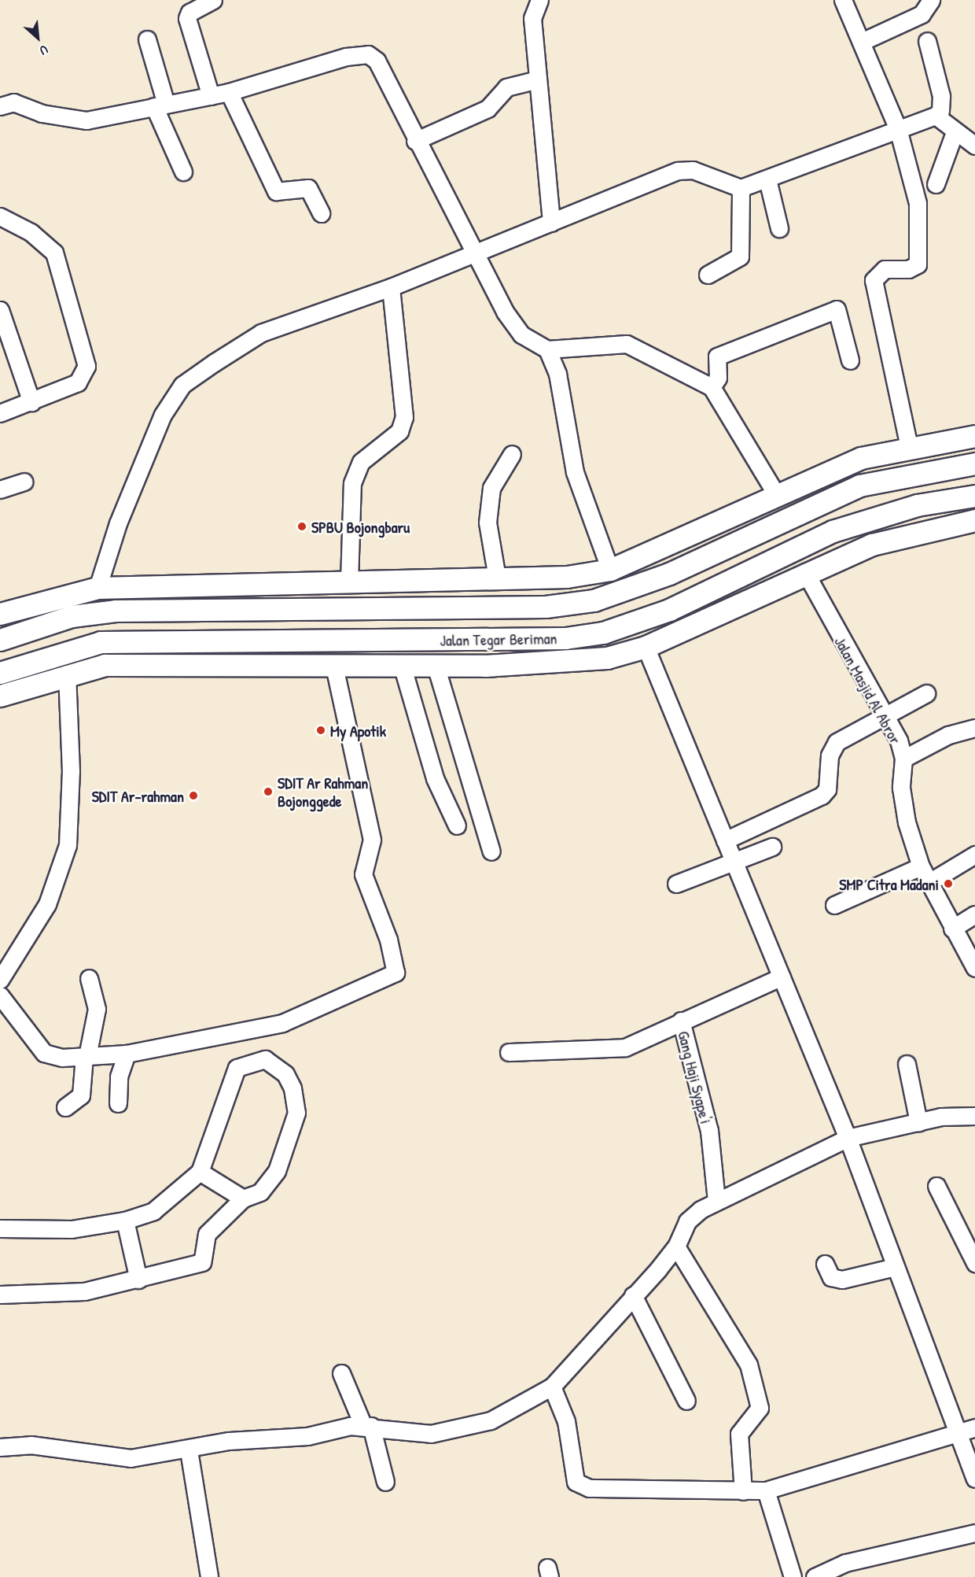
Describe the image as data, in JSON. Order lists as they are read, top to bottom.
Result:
{
  "streets": {
    "main road": ["Jalan Tegar Beriman"],
    "street": ["Jalan Masjid Al Abror", "Gang Haji Syape'i"]
  },
  "crossings": [
    ["Jalan Tegar Beriman", "Jalan Masjid Al Abror"]
  ],
  "places": [
    "SPBU Bojongbaru",
    "My Apotik",
    "SDIT Ar Rahman Bojonggede",
    "SDIT Ar-rahman",
    "SMP Citra Madani"
  ],
  "north": "bottom right"
}
